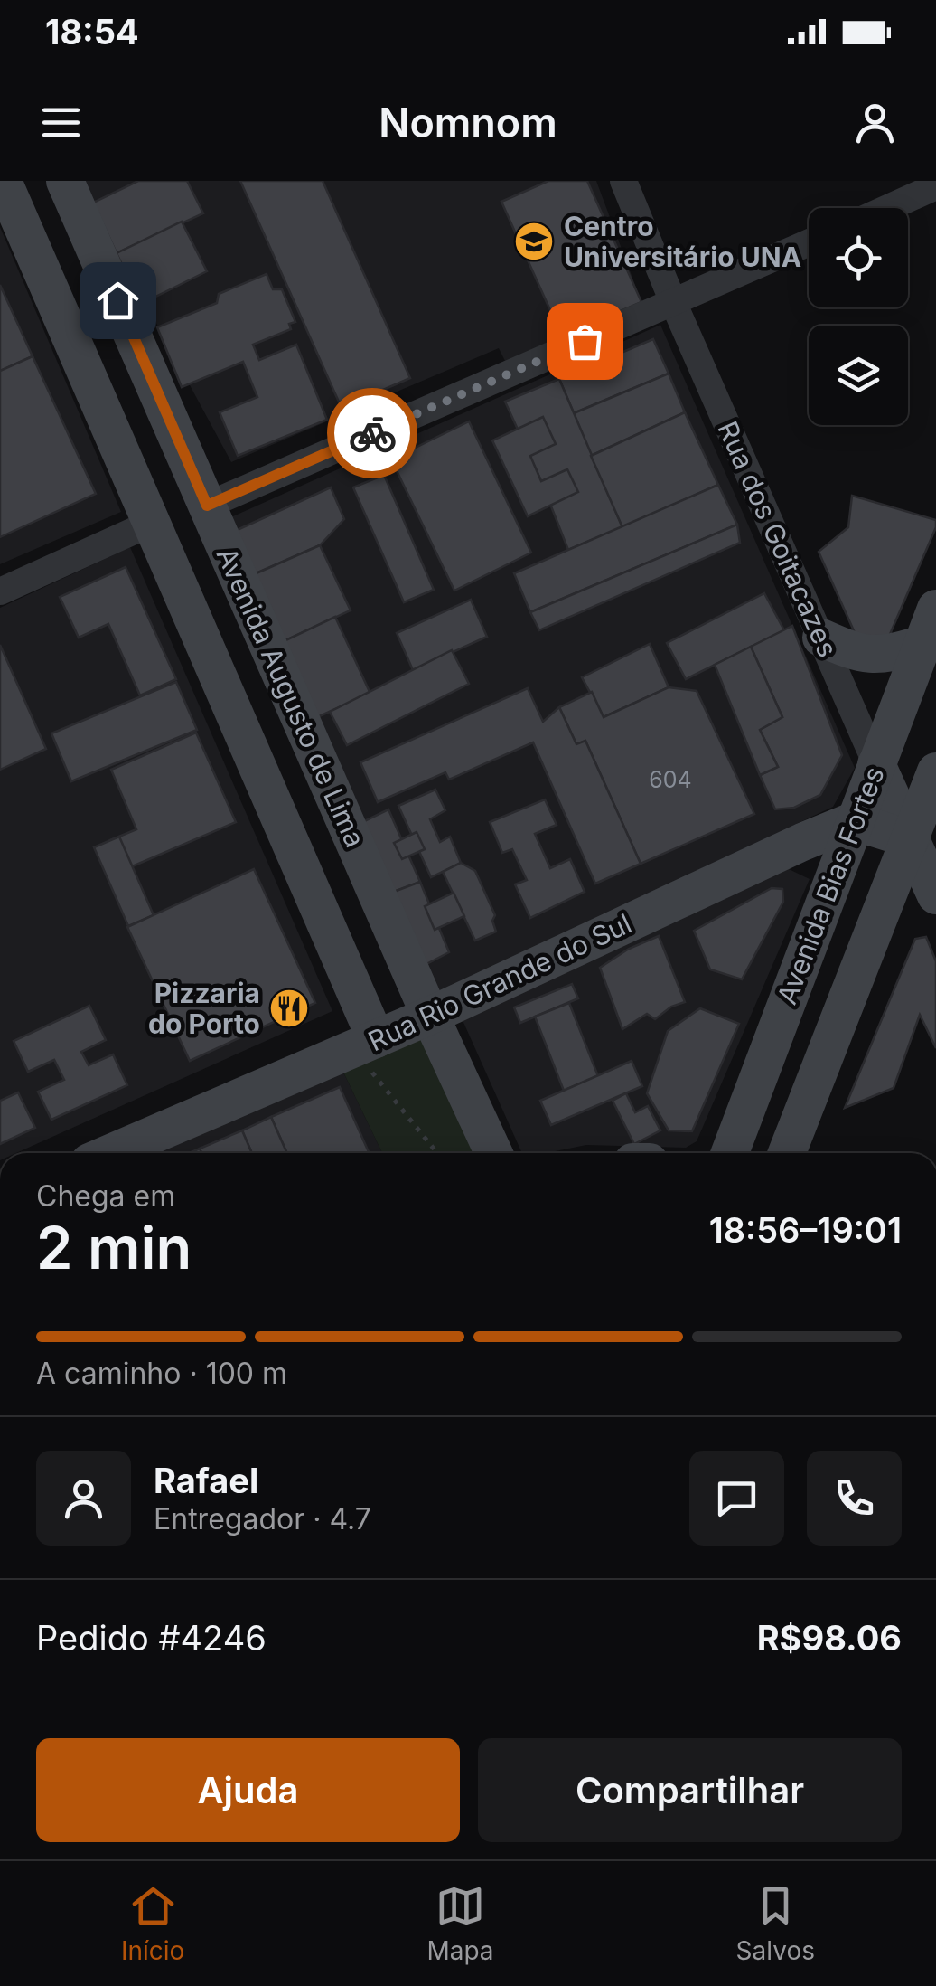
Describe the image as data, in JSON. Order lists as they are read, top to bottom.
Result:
{
  "streets": {
    "main road": [
      "Rua dos Goitacazes",
      "Avenida Augusto de Lima",
      "Avenida Bias Fortes",
      "Rua Rio Grande do Sul"
    ]
  },
  "crossings": [
    ["Rua dos Goitacazes", "Avenida Bias Fortes"],
    ["Avenida Augusto de Lima", "Rua Rio Grande do Sul"],
    ["Avenida Bias Fortes", "Rua Rio Grande do Sul"]
  ],
  "places": {
    "school or university": ["Centro Universitário UNA"],
    "restaurant": ["Pizzaria do Porto"]
  },
  "house_numbers": ["604"],
  "page": {
    "status": "18:54",
    "header": "Nomnom",
    "heading": ["2 min", "Chega em", "18:56–19:01"],
    "panel": [
      "Rafael",
      "Entregador · 4.7",
      "Pedido #4246",
      "R$98.06"
    ],
    "bar": "A caminho · 100 m",
    "buttons": ["Ajuda", "Compartilhar"],
    "tabs": ["Início", "Mapa", "Salvos"]
  }
}
